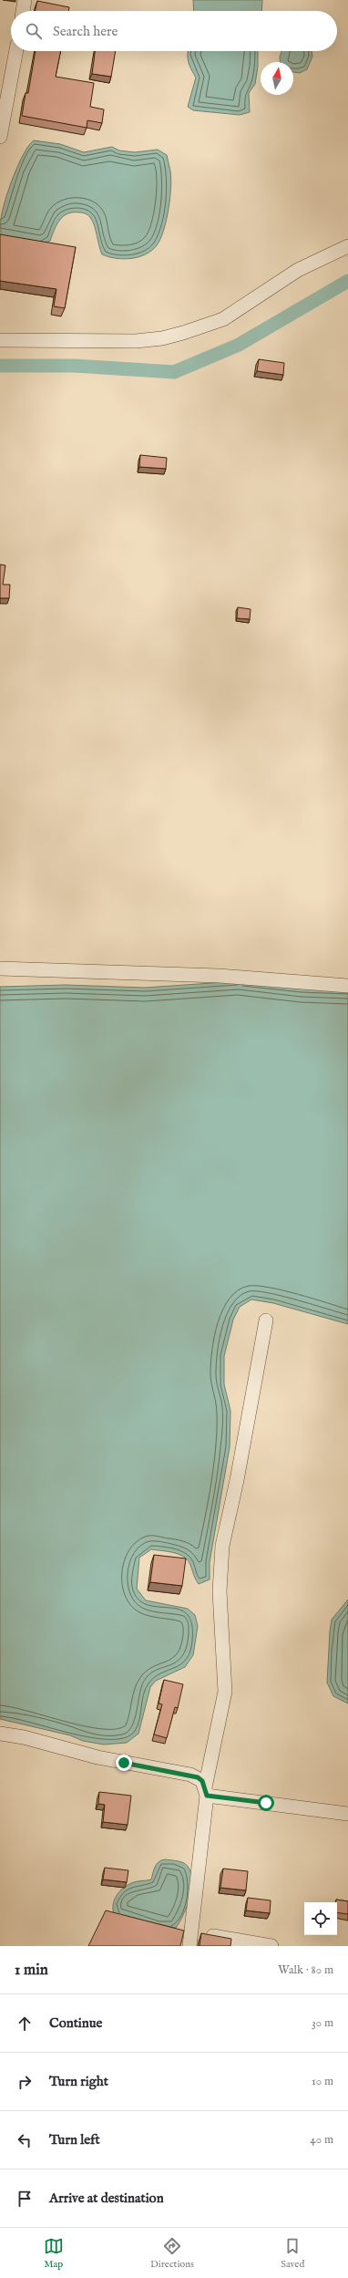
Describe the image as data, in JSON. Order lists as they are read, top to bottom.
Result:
{
  "north": "top",
  "page": {
    "search": "Search here",
    "heading": ["1 min", "Walk · 80 m"],
    "list": [
      ["Continue", "30 m"],
      ["Turn right", "10 m"],
      ["Turn left", "40 m"],
      "Arrive at destination"
    ],
    "nav": ["Map", "Directions", "Saved"]
  }
}
